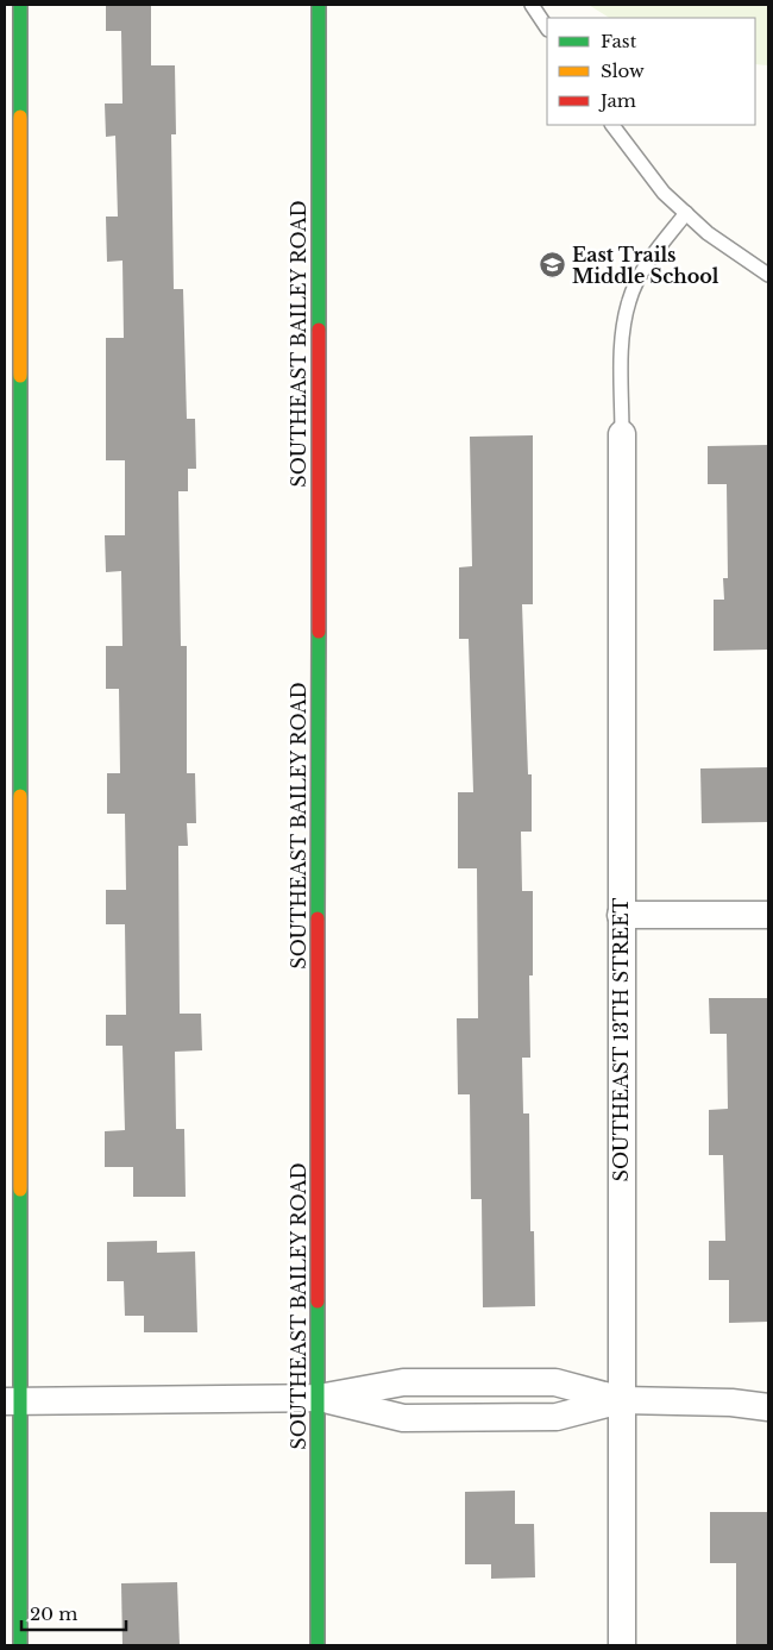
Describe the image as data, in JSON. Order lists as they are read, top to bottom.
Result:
{
  "streets": {
    "street": ["SOUTHEAST BAILEY ROAD", "SOUTHEAST 13TH STREET"]
  },
  "places": {
    "school or university": ["East Trails Middle School"]
  },
  "legend": ["Fast", "Slow", "Jam"],
  "scale_bar": "20 m"
}
